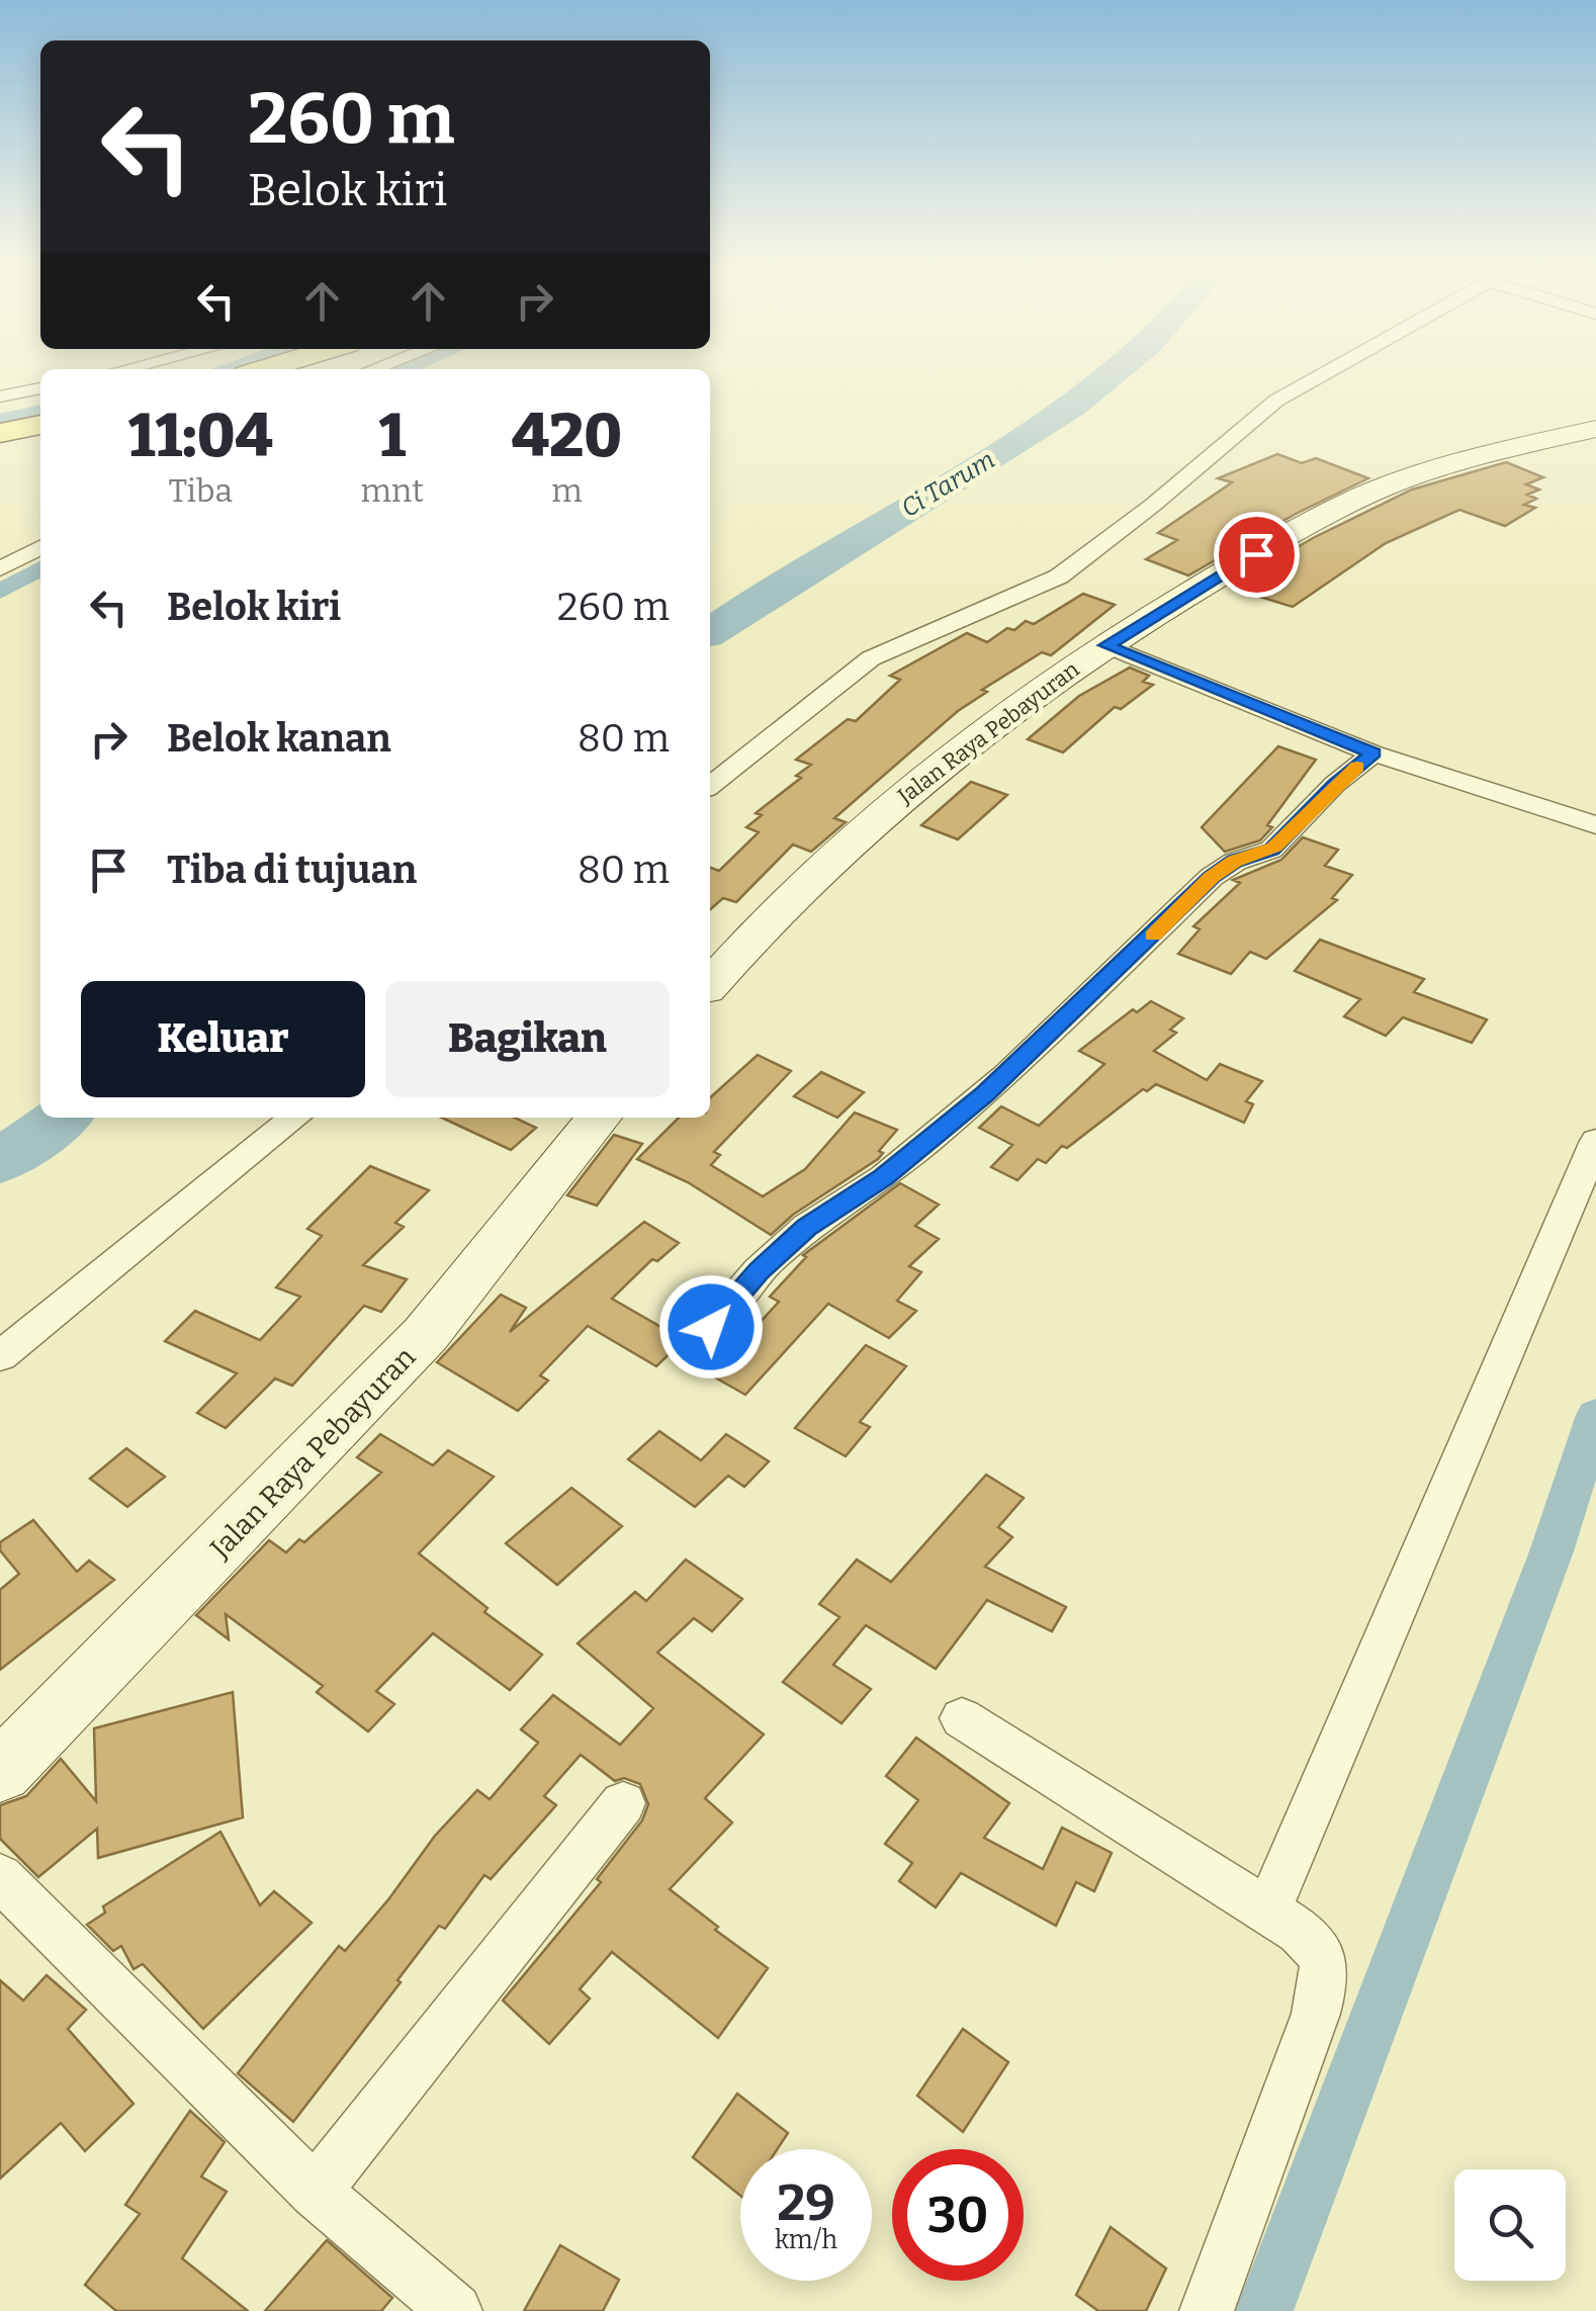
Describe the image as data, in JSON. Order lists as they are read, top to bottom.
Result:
{
  "streets": {
    "main road": ["Jalan Raya Pebayuran"]
  },
  "water": ["Ci Tarum"],
  "page": {
    "turn": ["260 m", "Belok kiri"],
    "eta": [
      "11:04",
      "Tiba",
      "1",
      "mnt",
      "420",
      "m"
    ],
    "list": [
      {
        "name": "Belok kiri",
        "value": "260 m"
      },
      {
        "name": "Belok kanan",
        "value": "80 m"
      },
      {
        "name": "Tiba di tujuan",
        "value": "80 m"
      }
    ],
    "buttons": ["Keluar", "Bagikan"],
    "speed": "29 km/h",
    "limit": "30"
  }
}
